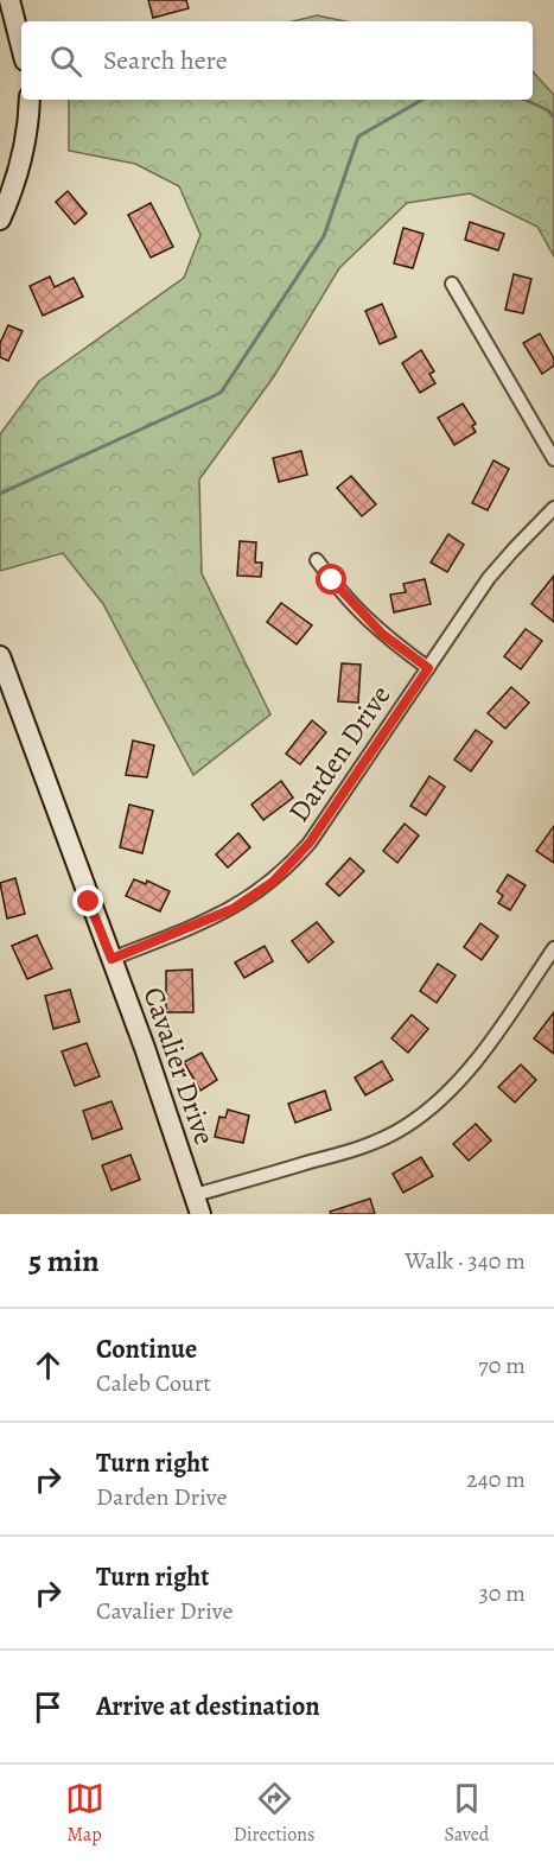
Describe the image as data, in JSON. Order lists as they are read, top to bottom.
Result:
{
  "streets": {
    "street": ["Darden Drive", "Cavalier Drive"]
  },
  "crossings": [
    ["Darden Drive", "Cavalier Drive"]
  ],
  "page": {
    "search": "Search here",
    "heading": ["5 min", "Walk · 340 m"],
    "list": [
      ["Continue", "Caleb Court", "70 m"],
      ["Turn right", "Darden Drive", "240 m"],
      ["Turn right", "Cavalier Drive", "30 m"],
      "Arrive at destination"
    ],
    "nav": ["Map", "Directions", "Saved"]
  }
}
